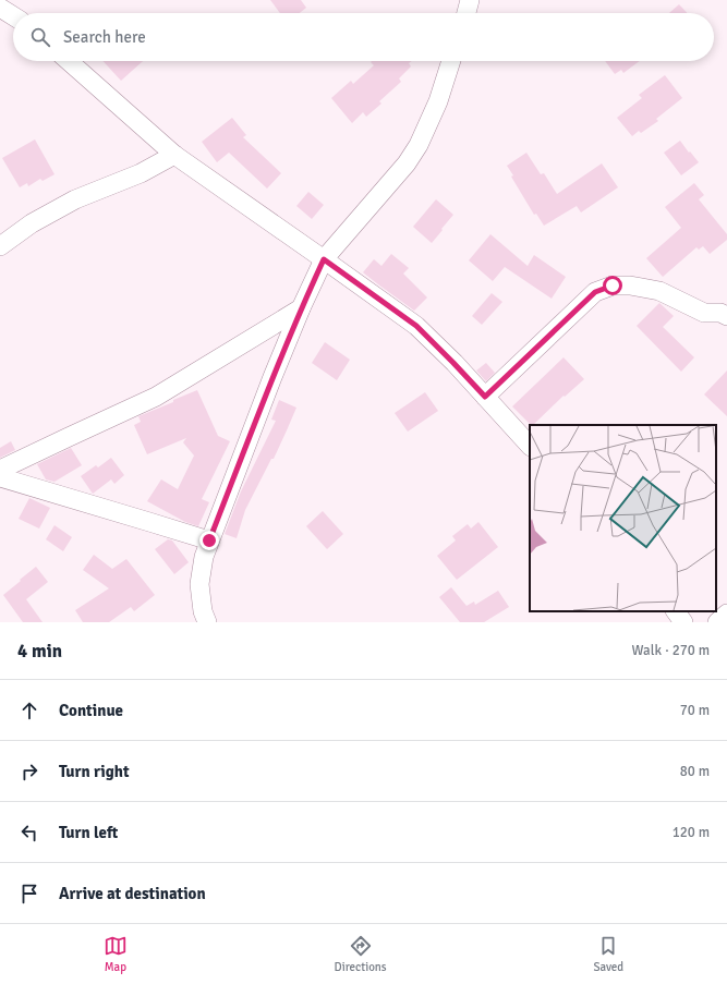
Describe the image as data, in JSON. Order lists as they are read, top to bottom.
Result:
{
  "page": {
    "search": "Search here",
    "heading": ["4 min", "Walk · 270 m"],
    "list": [
      ["Continue", "70 m"],
      ["Turn right", "80 m"],
      ["Turn left", "120 m"],
      "Arrive at destination"
    ],
    "nav": ["Map", "Directions", "Saved"]
  }
}
